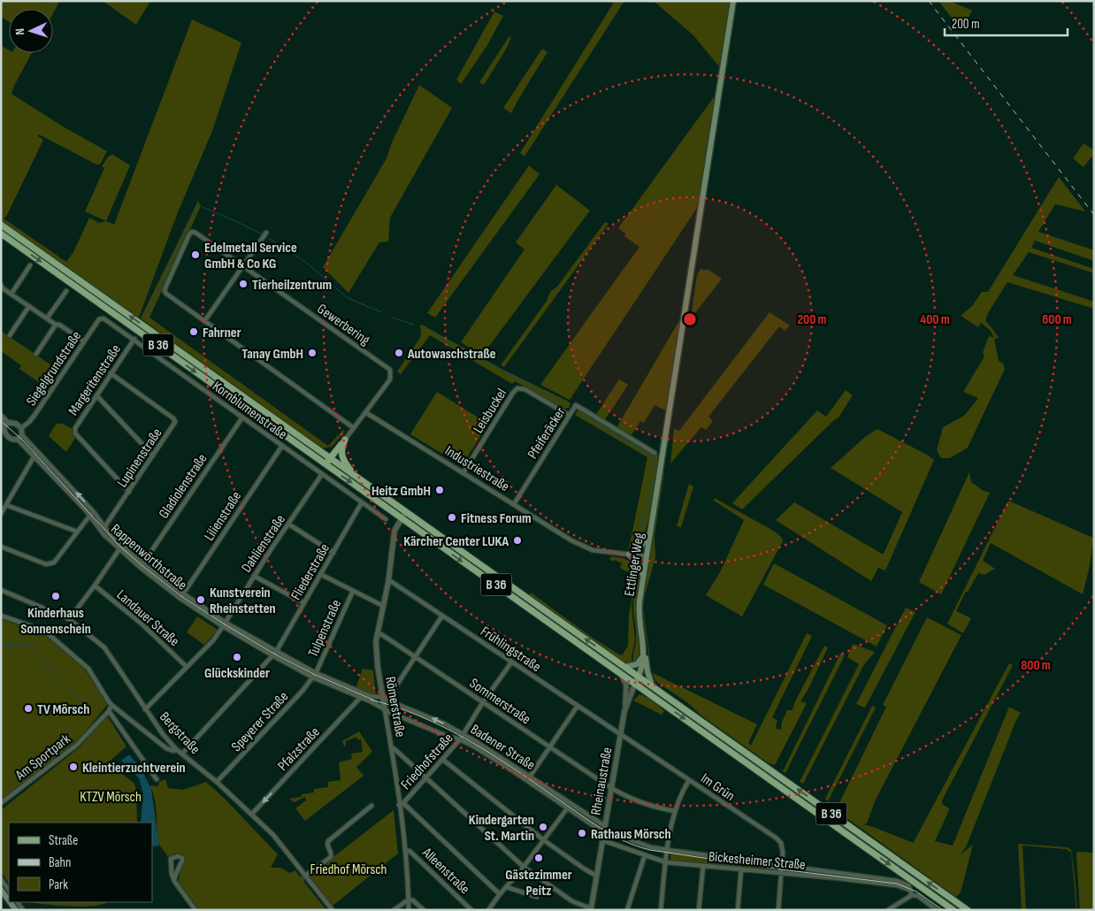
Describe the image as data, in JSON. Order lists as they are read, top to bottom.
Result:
{
  "streets": {
    "main road": ["B 36", "Ettlinger Weg"],
    "street": [
      "Gewerbering",
      "Siegelgrundstraße",
      "Margeritenstraße",
      "Kornblumenstraße",
      "Leisbuckel",
      "Pfeiferäcker",
      "Lupinenstraße",
      "Industriestraße",
      "Gladiolenstraße",
      "Lilienstraße",
      "Dahlienstraße",
      "Rappenwörthstraße",
      "Fliederstraße",
      "Landauer Straße",
      "Tulpenstraße",
      "Frühlingstraße",
      "Sommerstraße",
      "Römerstraße",
      "Speyerer Straße",
      "Bergstraße",
      "Badener Straße",
      "Pfalzstraße",
      "Am Sportpark",
      "Friedhofstraße",
      "Rheinaustraße",
      "Im Grün",
      "Bickesheimer Straße",
      "Alleenstraße"
    ]
  },
  "crossings": [
    ["Gewerbering", "Industriestraße"],
    ["B 36", "Ettlinger Weg"],
    ["B 36", "Römerstraße"],
    ["B 36", "Rheinaustraße"],
    ["Siegelgrundstraße", "Kornblumenstraße"],
    ["Siegelgrundstraße", "Rappenwörthstraße"],
    ["Margeritenstraße", "Kornblumenstraße"],
    ["Margeritenstraße", "Lupinenstraße"],
    ["Kornblumenstraße", "Gladiolenstraße"],
    ["Kornblumenstraße", "Lilienstraße"],
    ["Kornblumenstraße", "Dahlienstraße"],
    ["Kornblumenstraße", "Fliederstraße"],
    ["Leisbuckel", "Pfeiferäcker"],
    ["Leisbuckel", "Industriestraße"],
    ["Pfeiferäcker", "Industriestraße"],
    ["Lupinenstraße", "Rappenwörthstraße"],
    ["Industriestraße", "Ettlinger Weg"],
    ["Gladiolenstraße", "Rappenwörthstraße"],
    ["Lilienstraße", "Rappenwörthstraße"],
    ["Dahlienstraße", "Rappenwörthstraße"],
    ["Dahlienstraße", "Landauer Straße"],
    ["Dahlienstraße", "Bergstraße"],
    ["Rappenwörthstraße", "Fliederstraße"],
    ["Rappenwörthstraße", "Tulpenstraße"],
    ["Rappenwörthstraße", "Römerstraße"],
    ["Rappenwörthstraße", "Speyerer Straße"],
    ["Rappenwörthstraße", "Badener Straße"],
    ["Rappenwörthstraße", "Pfalzstraße"],
    ["Ettlinger Weg", "Rheinaustraße"],
    ["Fliederstraße", "Bergstraße"],
    ["Tulpenstraße", "Speyerer Straße"],
    ["Frühlingstraße", "Römerstraße"],
    ["Frühlingstraße", "Friedhofstraße"],
    ["Frühlingstraße", "Rheinaustraße"],
    ["Frühlingstraße", "Im Grün"],
    ["Sommerstraße", "Römerstraße"],
    ["Sommerstraße", "Friedhofstraße"],
    ["Sommerstraße", "Rheinaustraße"],
    ["Römerstraße", "Badener Straße"],
    ["Römerstraße", "Friedhofstraße"],
    ["Römerstraße", "Alleenstraße"],
    ["Speyerer Straße", "Bergstraße"],
    ["Bergstraße", "Pfalzstraße"],
    ["Badener Straße", "Friedhofstraße"],
    ["Badener Straße", "Rheinaustraße"],
    ["Rheinaustraße", "Im Grün"],
    ["Rheinaustraße", "Bickesheimer Straße"],
    ["Im Grün", "Bickesheimer Straße"]
  ],
  "one_way": ["Pfalzstraße"],
  "parks": ["KTZV Mörsch", "Friedhof Mörsch"],
  "places": [
    "Edelmetall Service GmbH & Co KG",
    "Tierheilzentrum",
    "Fahrner",
    "Tanay GmbH",
    "Autowaschstraße",
    "Heitz GmbH",
    "Fitness Forum",
    "Kärcher Center LUKA",
    "Kinderhaus Sonnenschein",
    "Kunstverein Rheinstetten",
    "Glückskinder",
    "TV Mörsch",
    "Kleintierzuchtverein",
    "Kindergarten St. Martin",
    "Rathaus Mörsch",
    "Gästezimmer Peitz"
  ],
  "legend": ["Straße", "Bahn", "Park"],
  "scale_bar": "200 m",
  "north": "left",
  "rings": [
    "200 m",
    "400 m",
    "600 m",
    "800 m"
  ]
}
